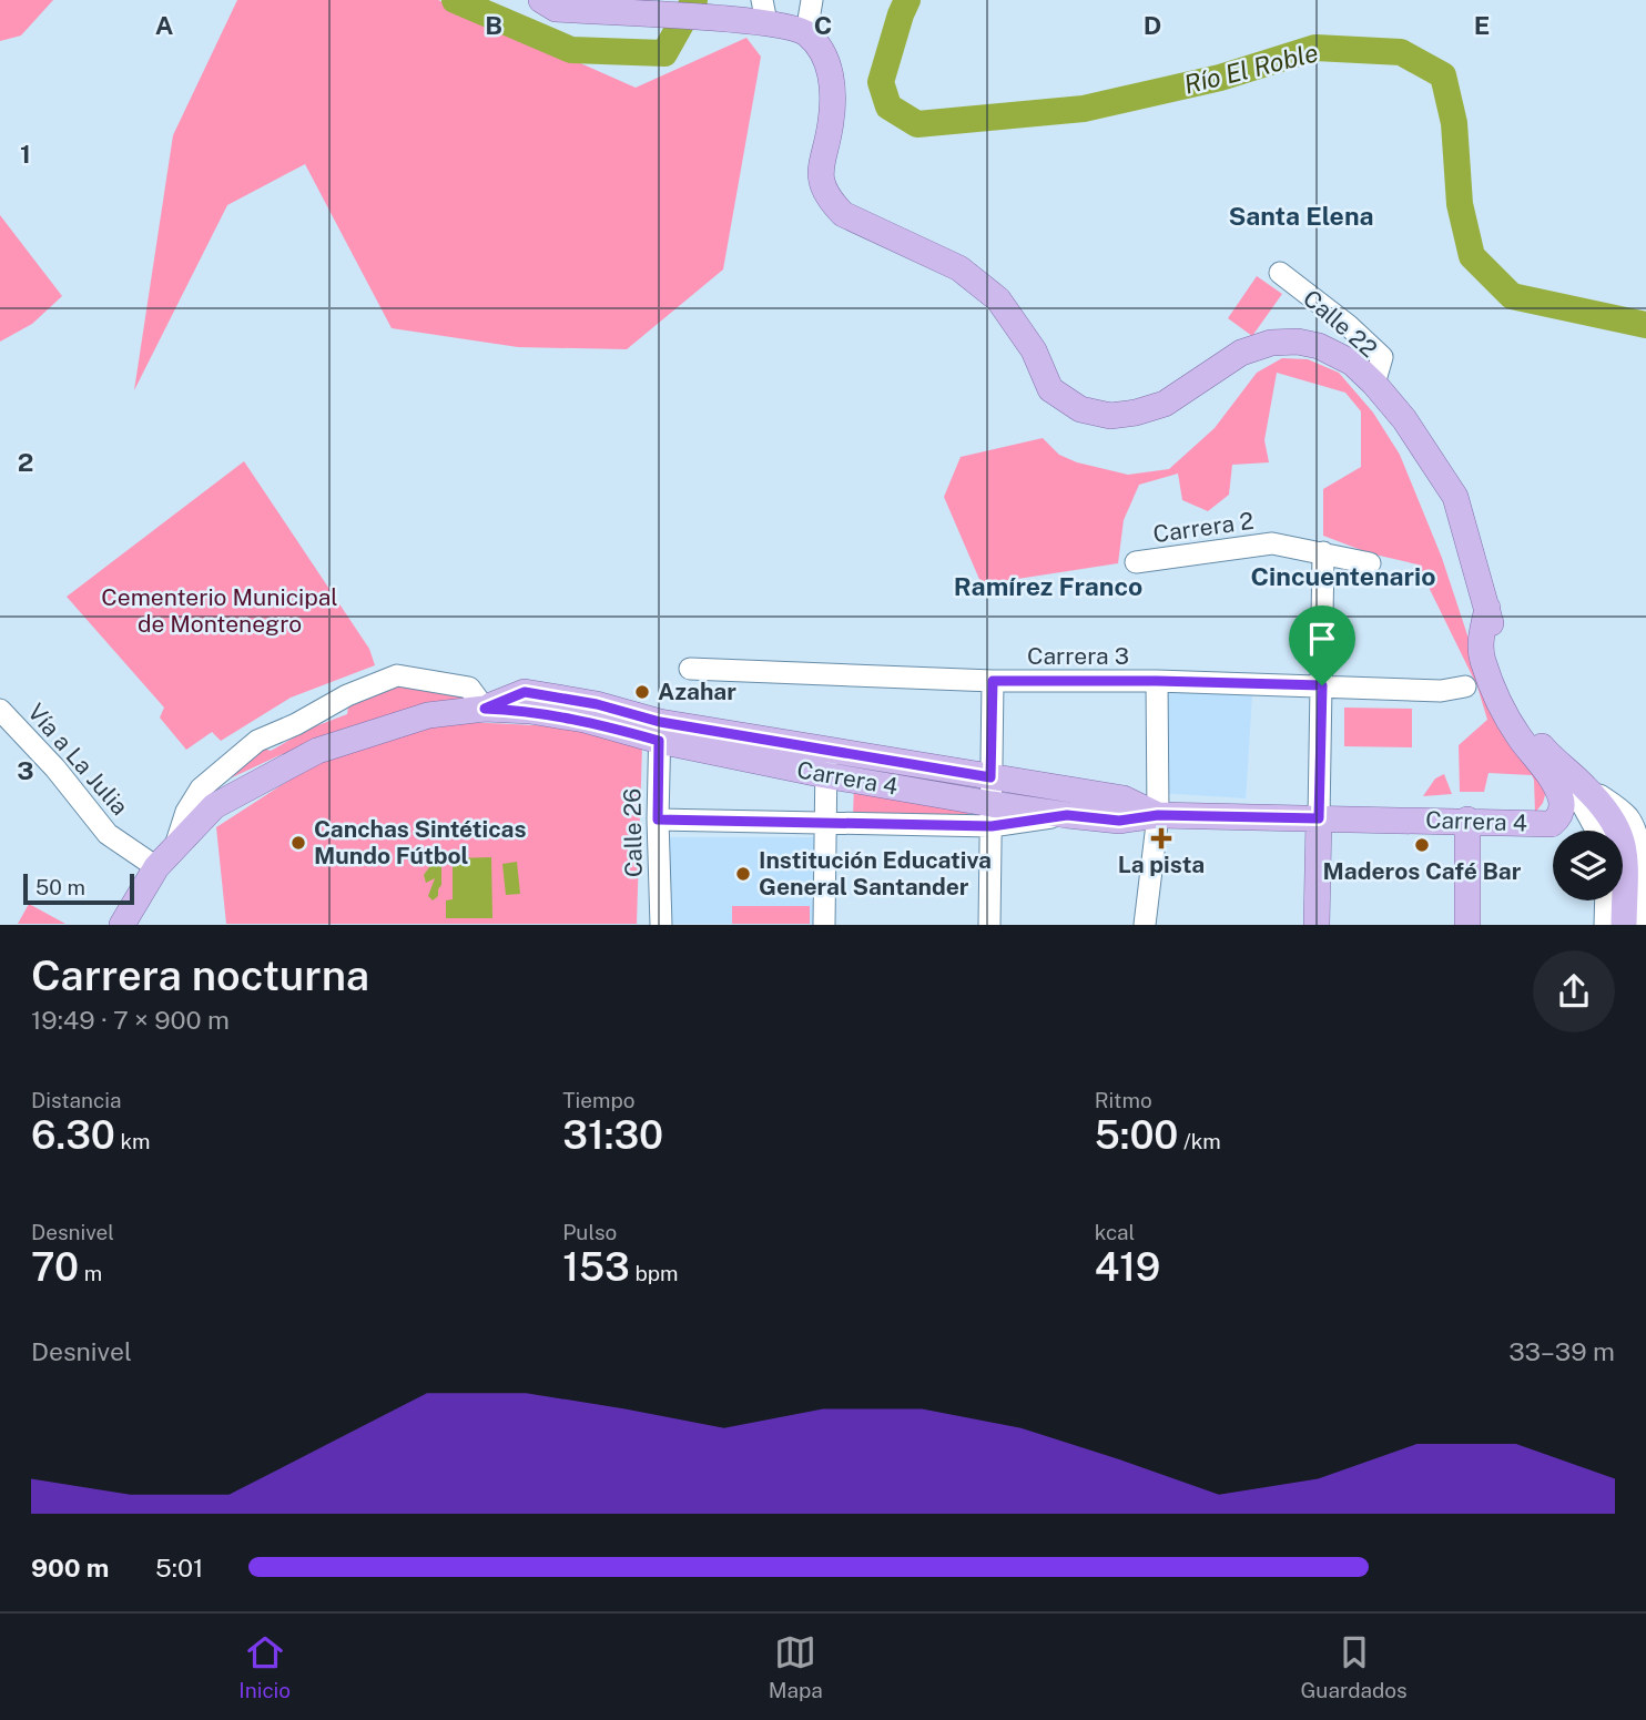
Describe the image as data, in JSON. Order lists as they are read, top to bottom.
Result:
{
  "streets": {
    "main road": ["Carrera 4"],
    "street": [
      "Calle 22",
      "Carrera 2",
      "Carrera 3",
      "Vía a La Julia",
      "Calle 26"
    ]
  },
  "crossings": [
    ["Vía a La Julia", "Carrera 4"],
    ["Carrera 4", "Calle 26"]
  ],
  "districts": ["Santa Elena", "Cincuentenario", "Ramírez Franco"],
  "water": ["Río El Roble"],
  "parks": ["Cementerio Municipal de Montenegro"],
  "places": {
    "other": [
      "Azahar",
      "Canchas Sintéticas Mundo Fútbol",
      "Maderos Café Bar",
      "Institución Educativa General Santander"
    ],
    "health": ["La pista"]
  },
  "scale_bar": "50 m",
  "page": {
    "scale": "50 m",
    "heading": ["Carrera nocturna", "19:49 · 7 × 900 m"],
    "stats": [
      ["Distancia", "6.30 km"],
      ["Tiempo", "31:30"],
      ["Ritmo", "5:00 /km"],
      ["Desnivel", "70 m"],
      ["Pulso", "153 bpm"],
      ["kcal", "419"]
    ],
    "chart": ["Desnivel", "33–39 m"],
    "list": [
      {
        "name": "900 m",
        "note": "5:01"
      }
    ],
    "tabs": ["Inicio", "Mapa", "Guardados"]
  },
  "grid": {
    "columns": [
      "A",
      "B",
      "C",
      "D",
      "E"
    ],
    "rows": ["1", "2", "3"]
  }
}
